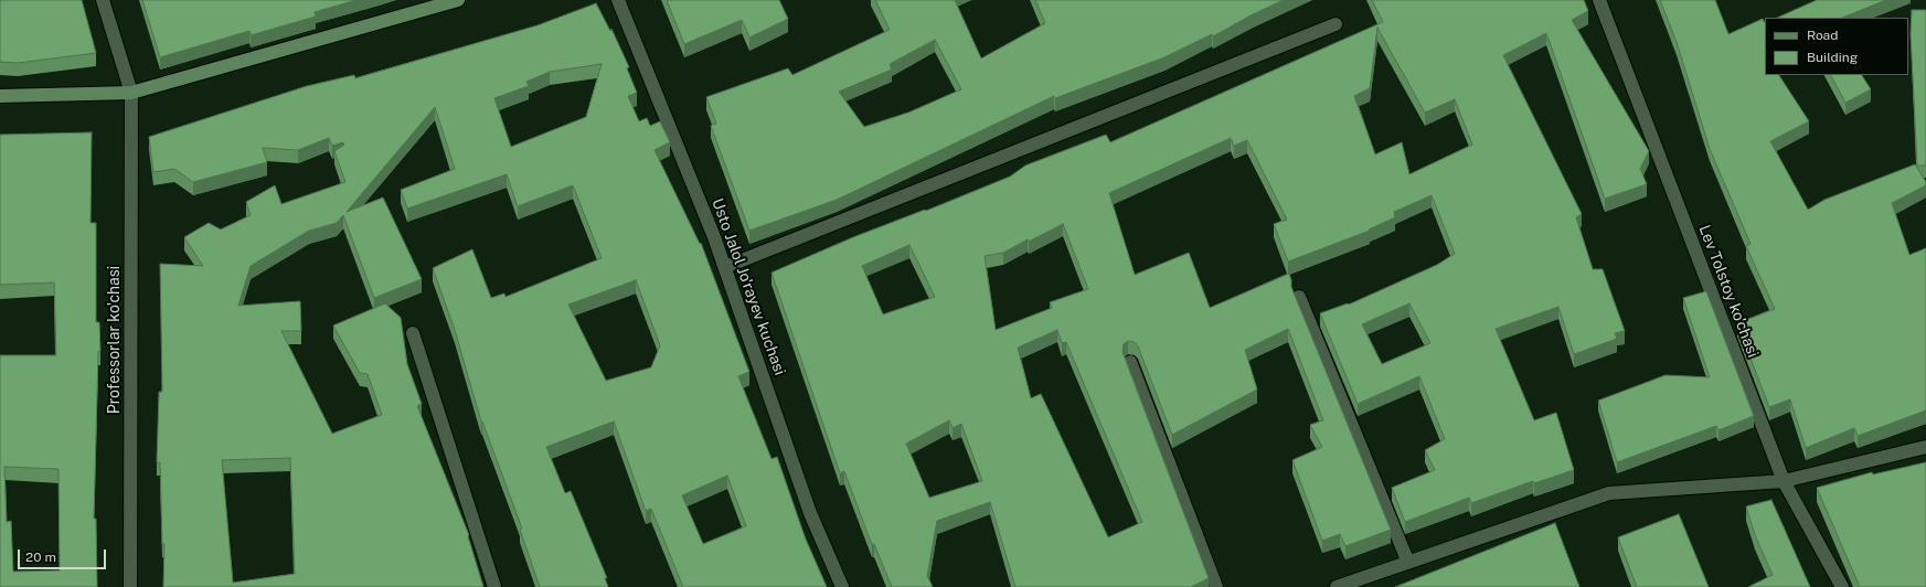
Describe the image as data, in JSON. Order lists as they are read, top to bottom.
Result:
{
  "streets": {
    "street": ["Usto Jalol Jo'rayev kuchasi", "Lev Tolstoy ko'chasi", "Professorlar ko'chasi"]
  },
  "legend": ["Road", "Building"],
  "scale_bar": "20 m"
}
